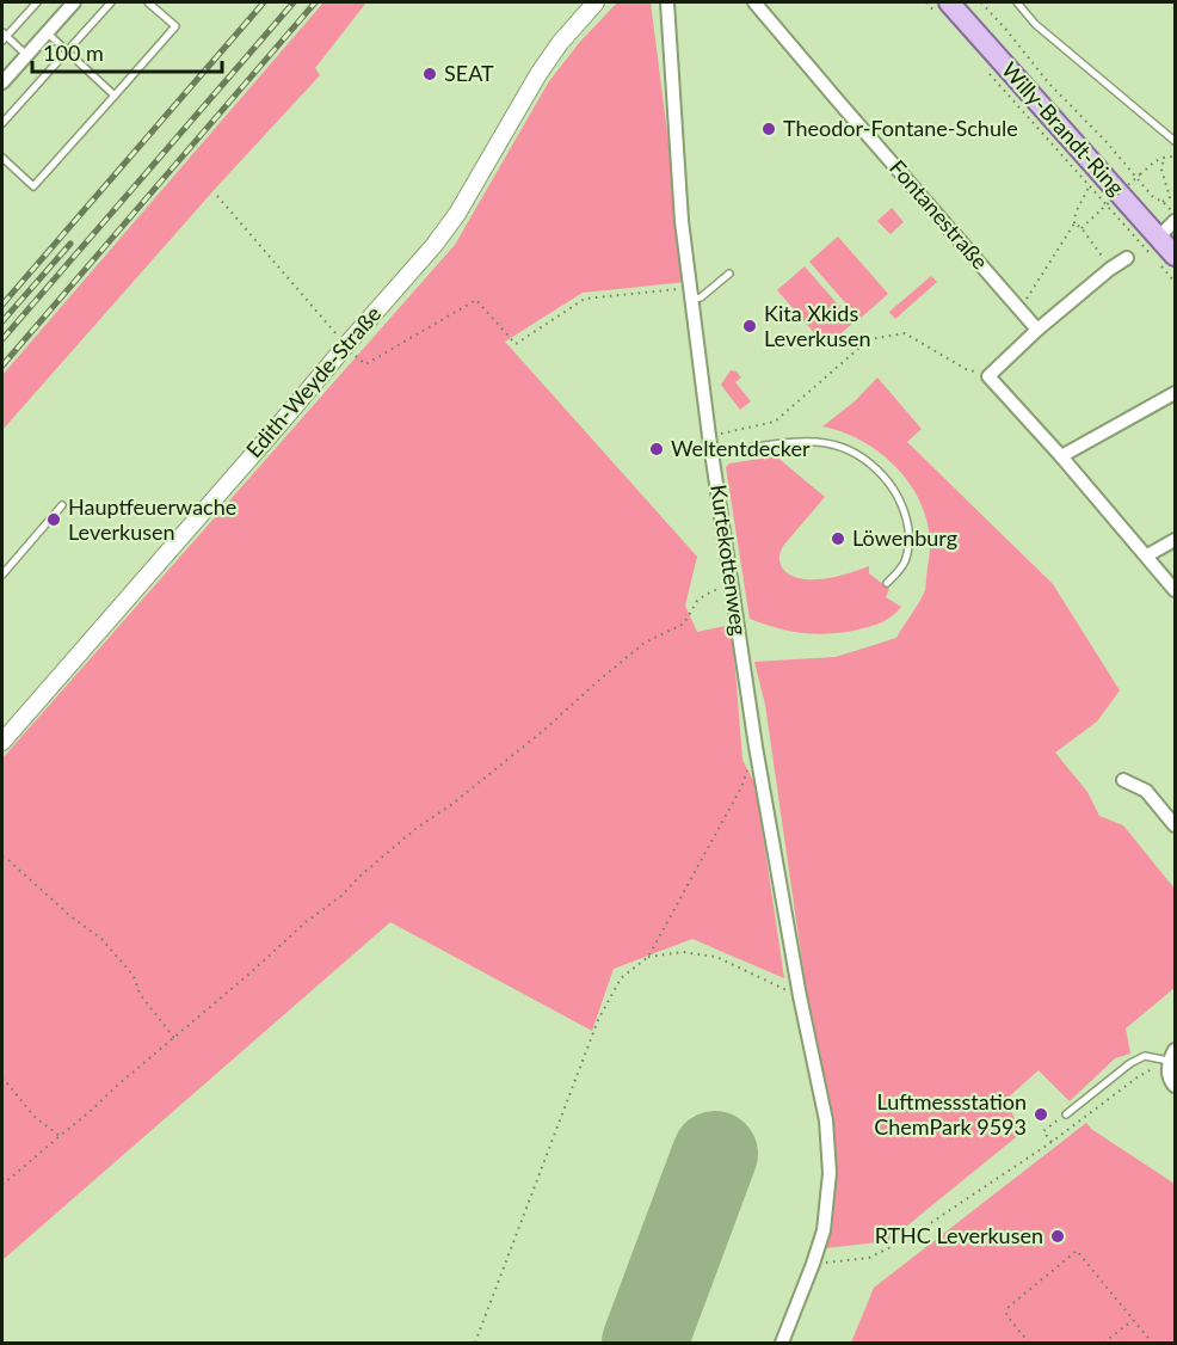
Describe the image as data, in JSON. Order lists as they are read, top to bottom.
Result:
{
  "streets": {
    "main road": ["Willy-Brandt-Ring"],
    "street": ["Fontanestraße", "Edith-Weyde-Straße", "Kurtekottenweg"]
  },
  "places": [
    "SEAT",
    "Theodor-Fontane-Schule",
    "Kita Xkids Leverkusen",
    "Weltentdecker",
    "Hauptfeuerwache Leverkusen",
    "Löwenburg",
    "Luftmessstation ChemPark 9593",
    "RTHC Leverkusen"
  ],
  "scale_bar": "100 m"
}
